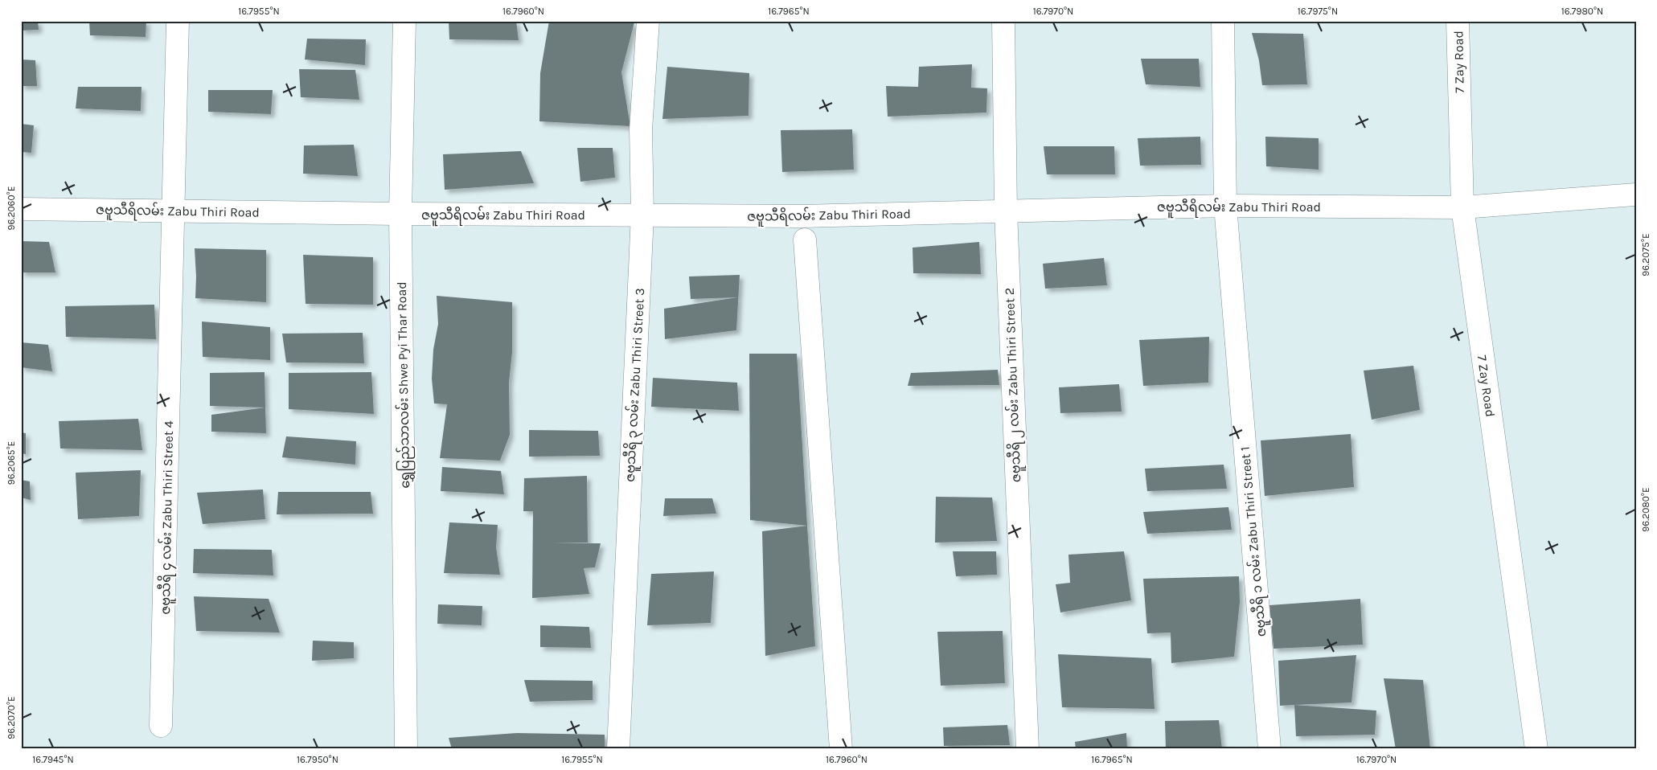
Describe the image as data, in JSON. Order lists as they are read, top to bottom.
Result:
{
  "streets": {
    "street": [
      "7 Zay Road",
      "ဇဗူသီရိလမ်း Zabu Thiri Road",
      "ရွှေပြည်သာလမ်း Shwe Pyi Thar Road",
      "ဇဗူသီရိ ၃ လမ်း Zabu Thiri Street 3",
      "ဇဗူသီရိ ၂ လမ်း Zabu Thiri Street 2",
      "ဇဗူသီရိ ၄ လမ်း Zabu Thiri Street 4",
      "ဇဗူသီရိ ၁ လမ်း Zabu Thiri Street 1"
    ]
  },
  "crossings": [
    ["7 Zay Road", "ဇဗူသီရိလမ်း Zabu Thiri Road"],
    ["ဇဗူသီရိလမ်း Zabu Thiri Road", "ရွှေပြည်သာလမ်း Shwe Pyi Thar Road"],
    ["ဇဗူသီရိလမ်း Zabu Thiri Road", "ဇဗူသီရိ ၃ လမ်း Zabu Thiri Street 3"],
    ["ဇဗူသီရိလမ်း Zabu Thiri Road", "ဇဗူသီရိ ၂ လမ်း Zabu Thiri Street 2"],
    ["ဇဗူသီရိလမ်း Zabu Thiri Road", "ဇဗူသီရိ ၄ လမ်း Zabu Thiri Street 4"],
    ["ဇဗူသီရိလမ်း Zabu Thiri Road", "ဇဗူသီရိ ၁ လမ်း Zabu Thiri Street 1"]
  ],
  "coordinates": [
    "16.7955°N",
    "16.7960°N",
    "16.7965°N",
    "16.7970°N",
    "16.7975°N",
    "16.7980°N",
    "96.2060°E",
    "96.2075°E",
    "96.2065°E",
    "96.2080°E",
    "96.2070°E",
    "16.7945°N",
    "16.7950°N"
  ]
}
